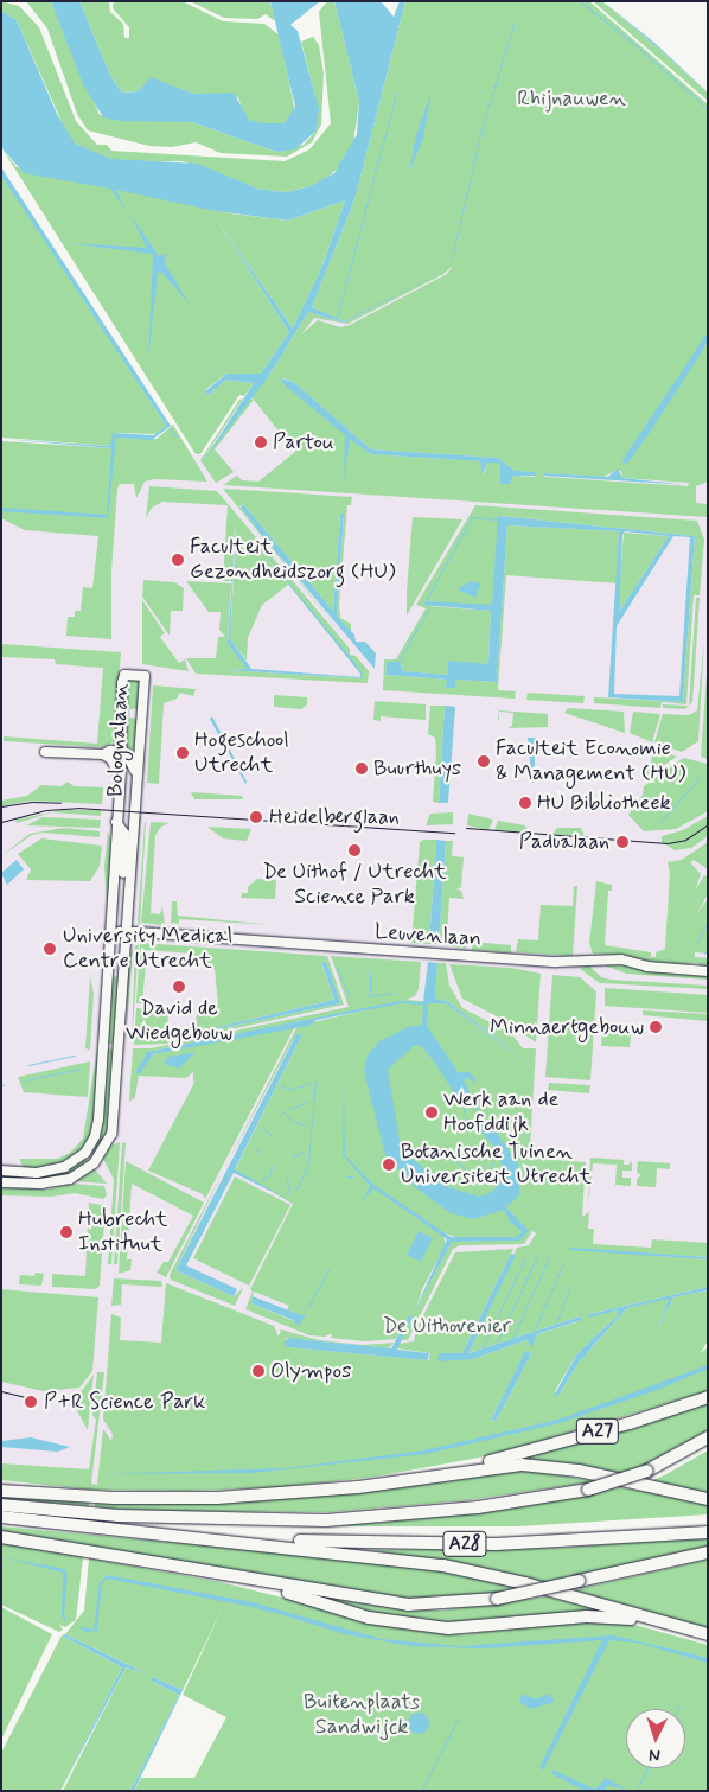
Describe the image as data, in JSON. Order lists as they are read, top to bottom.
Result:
{
  "streets": {
    "highway": ["A27", "A28"],
    "main road": ["Bolognalaan", "Leuvenlaan"]
  },
  "crossings": [
    ["Bolognalaan", "Leuvenlaan"]
  ],
  "parks": ["Rhijnauwen", "De Uithovenier", "Buitenplaats Sandwijck"],
  "places": [
    "Partou",
    "Faculteit Gezondheidszorg (HU)",
    "Hogeschool Utrecht",
    "Faculteit Economie & Management (HU)",
    "Buurthuys",
    "HU Bibliotheek",
    "Heidelberglaan",
    "Padualaan",
    "De Uithof / Utrecht Science Park",
    "University Medical Centre Utrecht",
    "David de Wiedgebouw",
    "Minnaertgebouw",
    "Werk aan de Hoofddijk",
    "Botanische Tuinen Universiteit Utrecht",
    "Hubrecht Instituut",
    "Olympos",
    "P+R Science Park"
  ],
  "north": "bottom"
}
